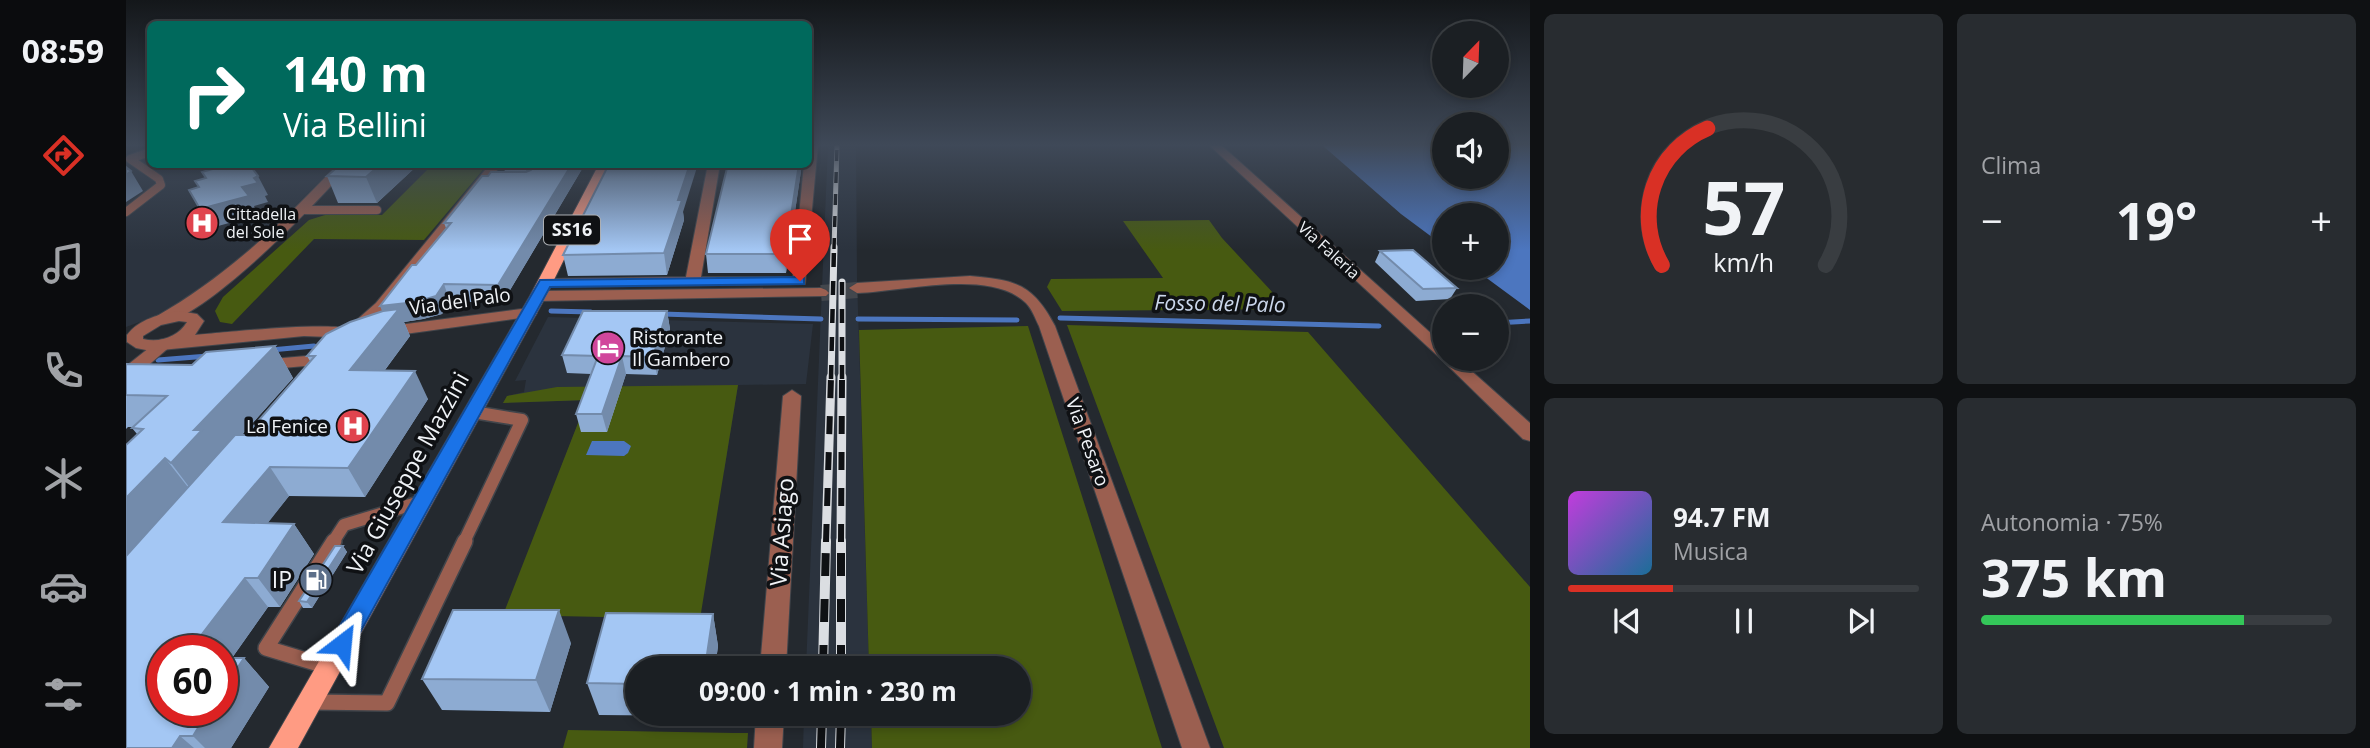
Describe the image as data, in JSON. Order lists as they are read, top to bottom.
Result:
{
  "streets": {
    "main road": ["SS16", "Via Giuseppe Mazzini"],
    "street": [
      "Via Faleria",
      "Via del Palo",
      "Via Pesaro",
      "Via Asiago"
    ]
  },
  "crossings": [
    ["SS16", "Via del Palo"],
    ["SS16", "Via Giuseppe Mazzini"],
    ["Via del Palo", "Via Giuseppe Mazzini"]
  ],
  "water": ["Fosso del Palo"],
  "places": {
    "hospital": ["Cittadella del Sole", "La Fenice"],
    "hotel": ["Ristorante Il Gambero"],
    "fuel station": ["IP"]
  },
  "north": "top right",
  "page": {
    "tabs": "08:59",
    "tile": [
      "Clima",
      ["Autonomia · 75%", "375 km"]
    ],
    "map_buttons": ["+", "−"],
    "turn": ["140 m", "Via Bellini"],
    "heat": ["−", "19°", "+"],
    "song": ["94.7 FM", "Musica"],
    "limit": "60",
    "trip": "09:00 · 1 min · 230 m",
    "gauge": ["57", "km/h"]
  }
}
